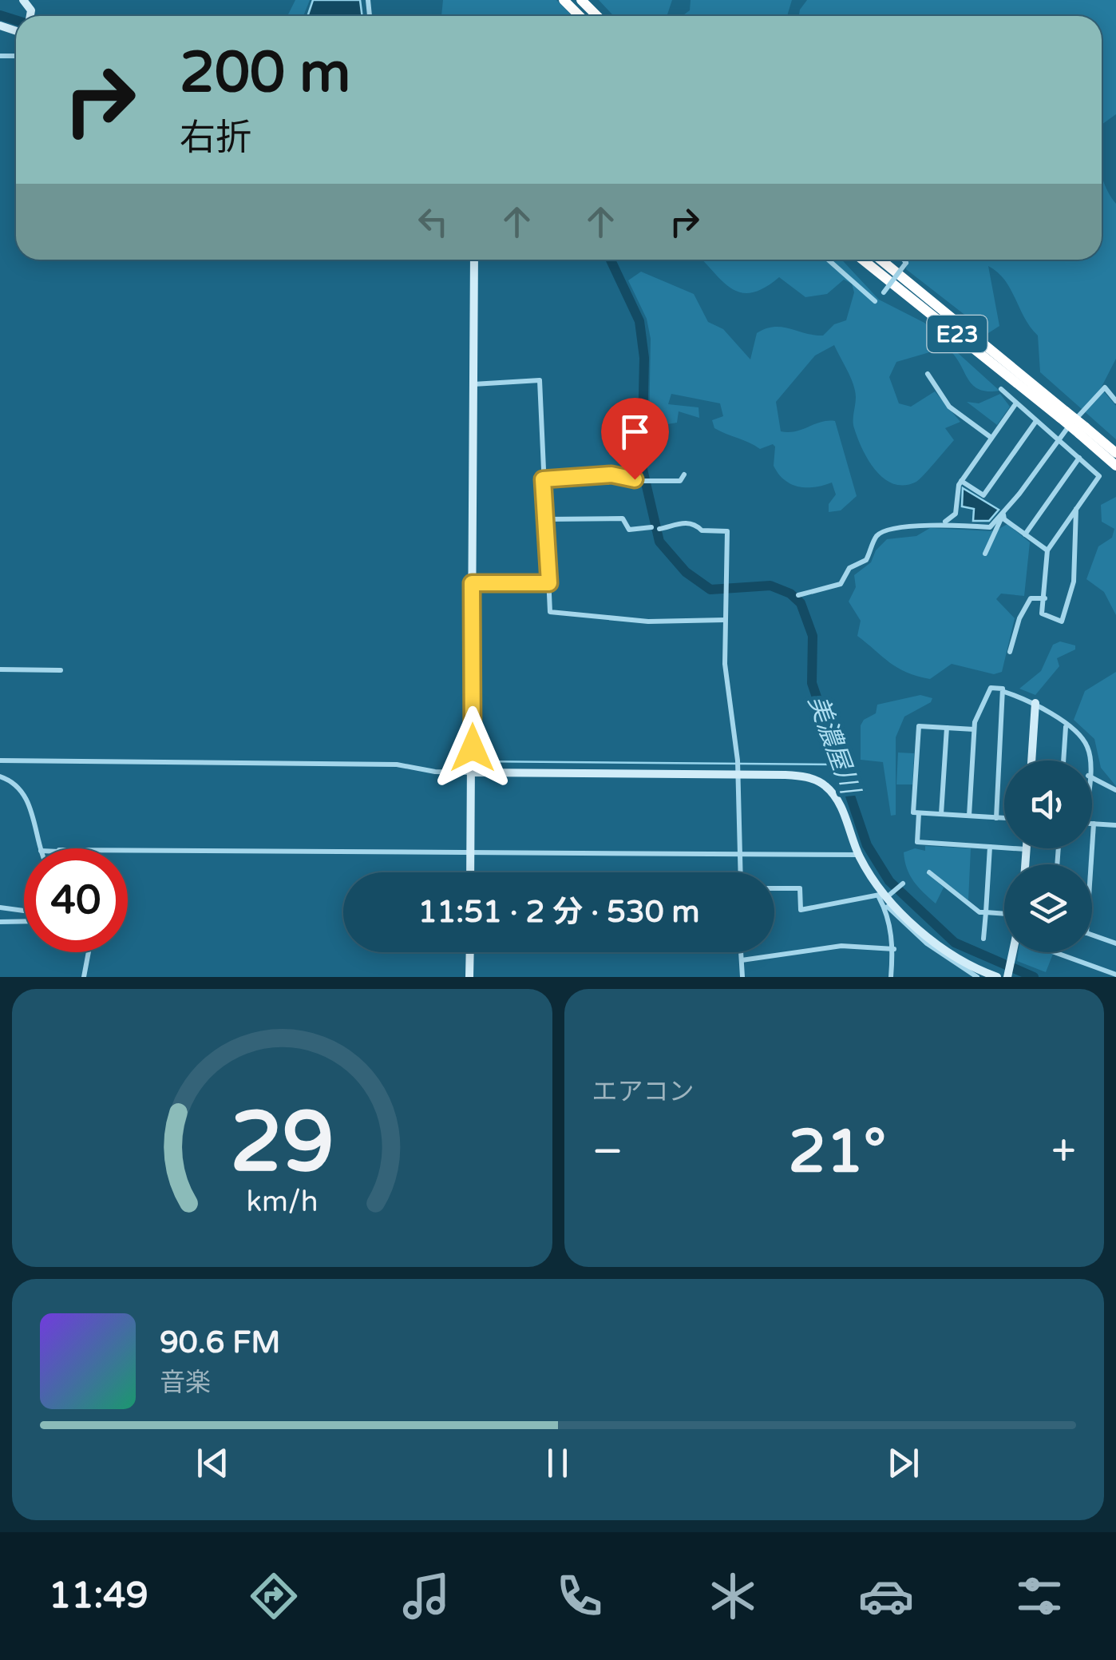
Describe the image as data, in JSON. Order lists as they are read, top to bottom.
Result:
{
  "streets": {
    "highway": ["E23"]
  },
  "water": ["美濃屋川"],
  "page": {
    "turn": ["200 m", "右折"],
    "limit": "40",
    "trip": "11:51 · 2 分 · 530 m",
    "tile": "エアコン",
    "heat": ["−", "21°", "+"],
    "song": ["90.6 FM", "音楽"],
    "tabs": "11:49",
    "gauge": ["29", "km/h"]
  }
}
